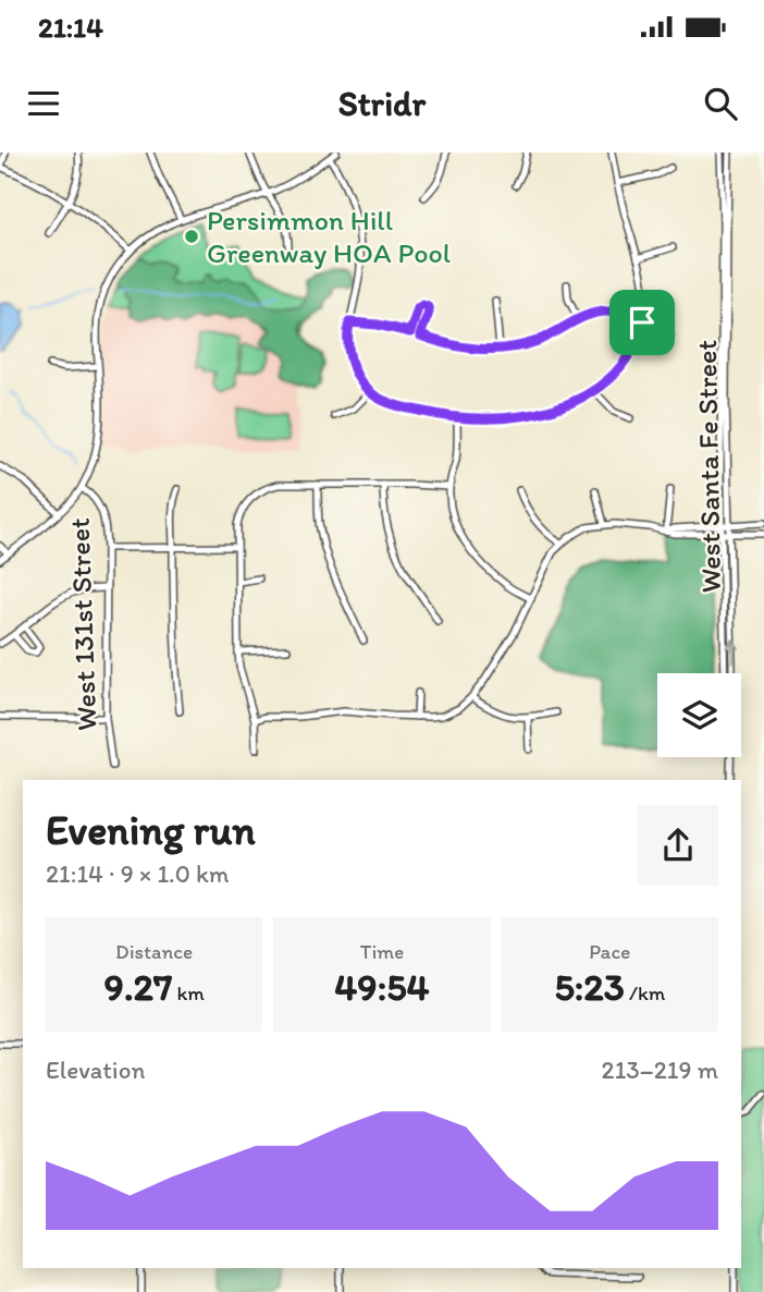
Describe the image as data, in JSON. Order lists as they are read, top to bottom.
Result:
{
  "streets": {
    "street": ["West Santa Fe Street", "West 131st Street"]
  },
  "places": ["Persimmon Hill Greenway HOA Pool"],
  "page": {
    "status": "21:14",
    "header": "Stridr",
    "heading": ["Evening run", "21:14 · 9 × 1.0 km"],
    "stats": [
      ["Distance", "9.27 km"],
      ["Time", "49:54"],
      ["Pace", "5:23 /km"]
    ],
    "chart": ["Elevation", "213–219 m"]
  }
}
